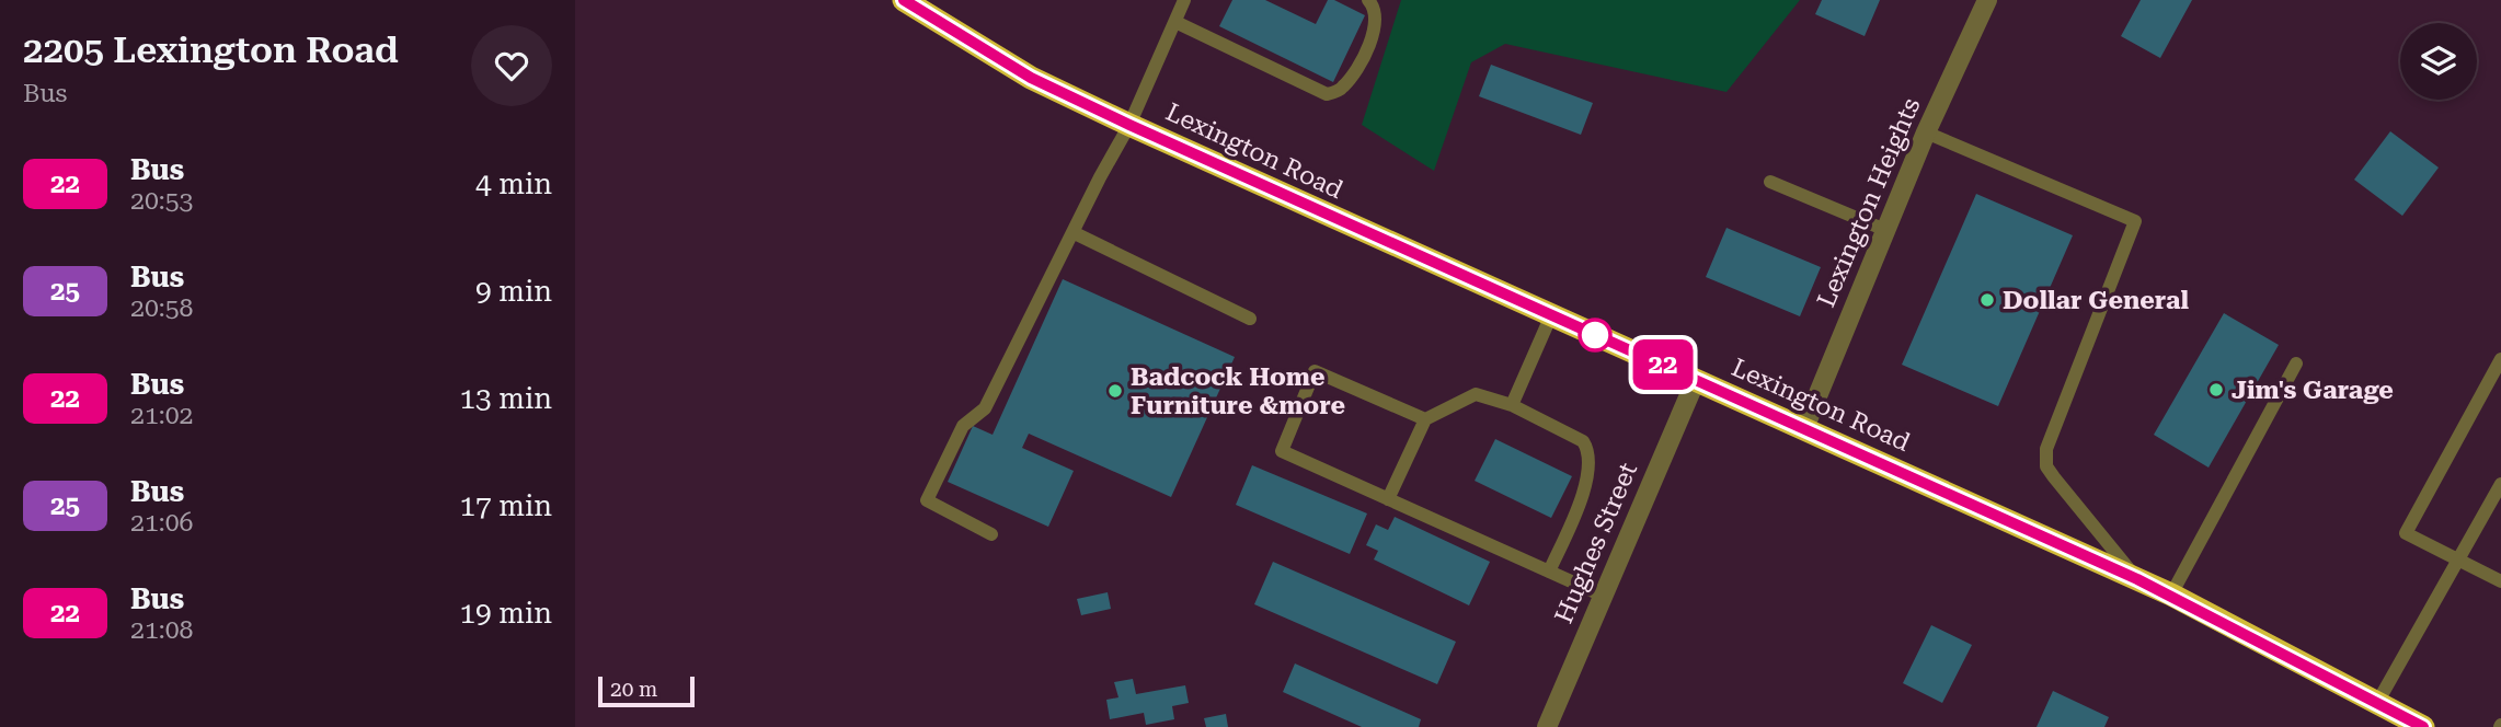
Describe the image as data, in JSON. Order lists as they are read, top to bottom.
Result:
{
  "streets": {
    "highway": ["Lexington Road"],
    "street": ["Lexington Heights", "Hughes Street"]
  },
  "crossings": [
    ["Lexington Road", "Lexington Heights"],
    ["Lexington Road", "Hughes Street"]
  ],
  "places": ["Dollar General", "Jim's Garage", "Badcock Home Furniture &more"],
  "lines": ["bus line 22"],
  "scale_bar": "20 m",
  "page": {
    "heading": ["2205 Lexington Road", "Bus"],
    "on_map": "22",
    "list": [
      {
        "mark": "22",
        "name": "Bus",
        "note": "20:53",
        "value": "4 min"
      },
      {
        "mark": "25",
        "name": "Bus",
        "note": "20:58",
        "value": "9 min"
      },
      {
        "mark": "22",
        "name": "Bus",
        "note": "21:02",
        "value": "13 min"
      },
      {
        "mark": "25",
        "name": "Bus",
        "note": "21:06",
        "value": "17 min"
      },
      {
        "mark": "22",
        "name": "Bus",
        "note": "21:08",
        "value": "19 min"
      }
    ],
    "scale": "20 m"
  }
}
